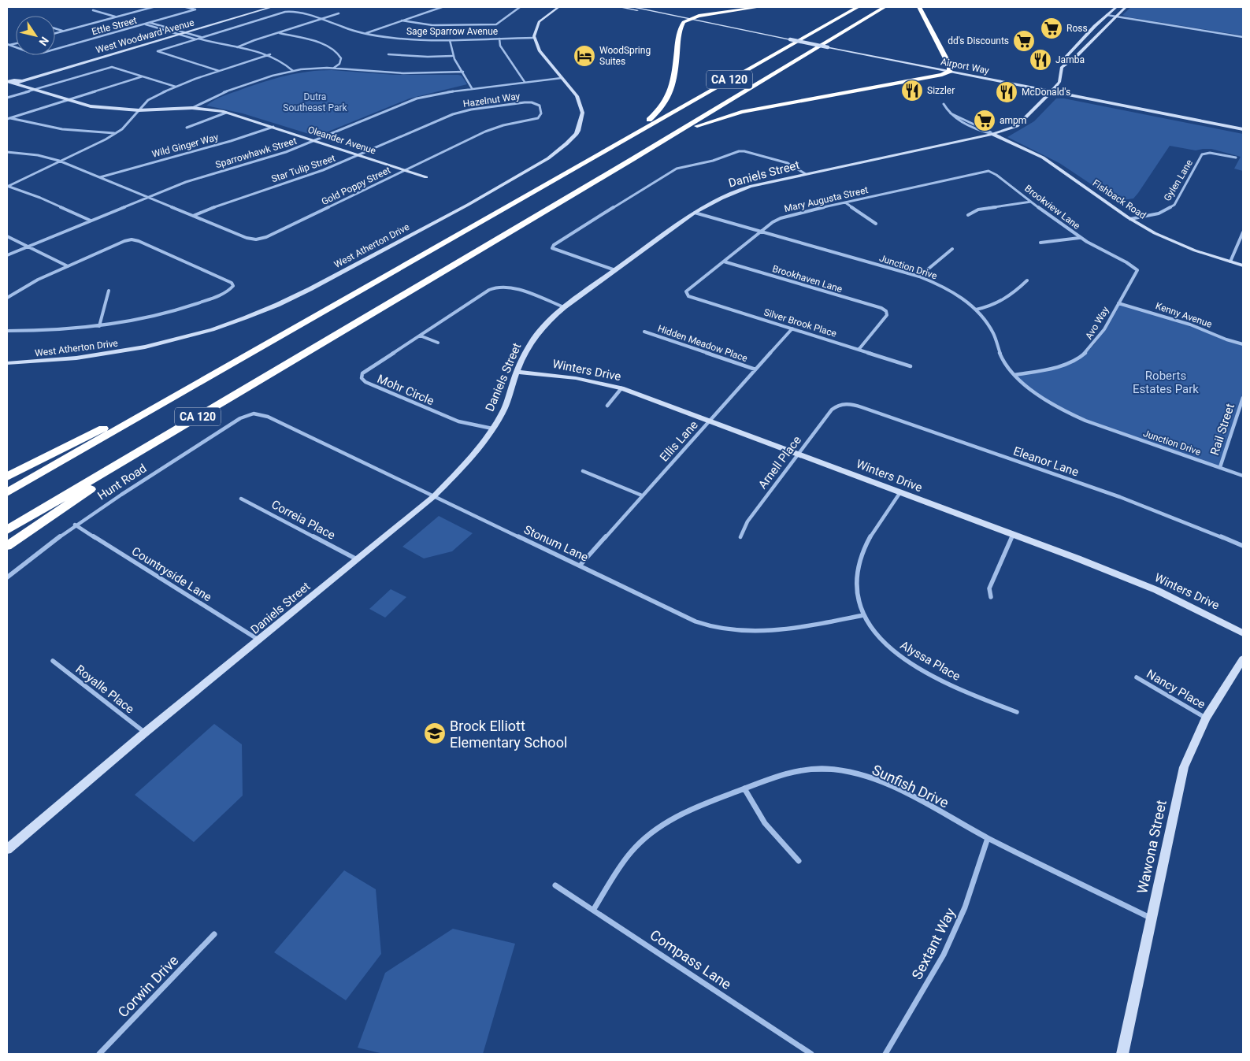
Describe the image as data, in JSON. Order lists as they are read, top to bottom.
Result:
{
  "streets": {
    "highway": ["CA 120"],
    "street": [
      "Ettle Street",
      "Sage Sparrow Avenue",
      "West Woodward Avenue",
      "Airport Way",
      "Hazelnut Way",
      "Oleander Avenue",
      "Wild Ginger Way",
      "Sparrowhawk Street",
      "Star Tulip Street",
      "Daniels Street",
      "Gylen Lane",
      "Gold Poppy Street",
      "Mary Augusta Street",
      "Fishback Road",
      "Brookview Lane",
      "West Atherton Drive",
      "Junction Drive",
      "Brookhaven Lane",
      "Kenny Avenue",
      "Silver Brook Place",
      "Avo Way",
      "Hidden Meadow Place",
      "Winters Drive",
      "Mohr Circle",
      "Rail Street",
      "Ellis Lane",
      "Eleanor Lane",
      "Arnell Place",
      "Hunt Road",
      "Correia Place",
      "Stonum Lane",
      "Countryside Lane",
      "Alyssa Place",
      "Royalle Place",
      "Nancy Place",
      "Sunfish Drive",
      "Wawona Street",
      "Sextant Way",
      "Compass Lane",
      "Corwin Drive"
    ]
  },
  "crossings": [
    ["Sage Sparrow Avenue", "West Atherton Drive"],
    ["Airport Way", "Daniels Street"],
    ["Hazelnut Way", "Star Tulip Street"],
    ["Hazelnut Way", "Gold Poppy Street"],
    ["Oleander Avenue", "Wild Ginger Way"],
    ["Oleander Avenue", "Sparrowhawk Street"],
    ["Oleander Avenue", "Star Tulip Street"],
    ["Oleander Avenue", "Gold Poppy Street"],
    ["Wild Ginger Way", "Gold Poppy Street"],
    ["Sparrowhawk Street", "Gold Poppy Street"],
    ["Sparrowhawk Street", "West Atherton Drive"],
    ["Star Tulip Street", "Gold Poppy Street"],
    ["Daniels Street", "Fishback Road"],
    ["Daniels Street", "Junction Drive"],
    ["Daniels Street", "Winters Drive"],
    ["Daniels Street", "Mohr Circle"],
    ["Daniels Street", "Correia Place"],
    ["Daniels Street", "Stonum Lane"],
    ["Daniels Street", "Countryside Lane"],
    ["Daniels Street", "Royalle Place"],
    ["Gylen Lane", "Fishback Road"],
    ["Mary Augusta Street", "Brookview Lane"],
    ["Mary Augusta Street", "Junction Drive"],
    ["Mary Augusta Street", "Brookhaven Lane"],
    ["Mary Augusta Street", "Silver Brook Place"],
    ["Brookview Lane", "Avo Way"],
    ["Junction Drive", "Avo Way"],
    ["Junction Drive", "Rail Street"],
    ["Brookhaven Lane", "Silver Brook Place"],
    ["Kenny Avenue", "Avo Way"],
    ["Silver Brook Place", "Ellis Lane"],
    ["Hidden Meadow Place", "Ellis Lane"],
    ["Winters Drive", "Ellis Lane"],
    ["Winters Drive", "Arnell Place"],
    ["Winters Drive", "Alyssa Place"],
    ["Ellis Lane", "Stonum Lane"],
    ["Eleanor Lane", "Arnell Place"],
    ["Hunt Road", "Stonum Lane"],
    ["Hunt Road", "Countryside Lane"],
    ["Stonum Lane", "Alyssa Place"],
    ["Nancy Place", "Wawona Street"],
    ["Sunfish Drive", "Wawona Street"],
    ["Sunfish Drive", "Sextant Way"],
    ["Sunfish Drive", "Compass Lane"]
  ],
  "parks": ["Dutra Southeast Park", "Roberts Estates Park"],
  "places": {
    "supermarket": ["Ross", "dd's Discounts", "ampm"],
    "hotel": ["WoodSpring Suites"],
    "restaurant": ["Jamba", "Sizzler", "McDonald's"],
    "school or university": ["Brock Elliott Elementary School"]
  },
  "north": "bottom right"
}
